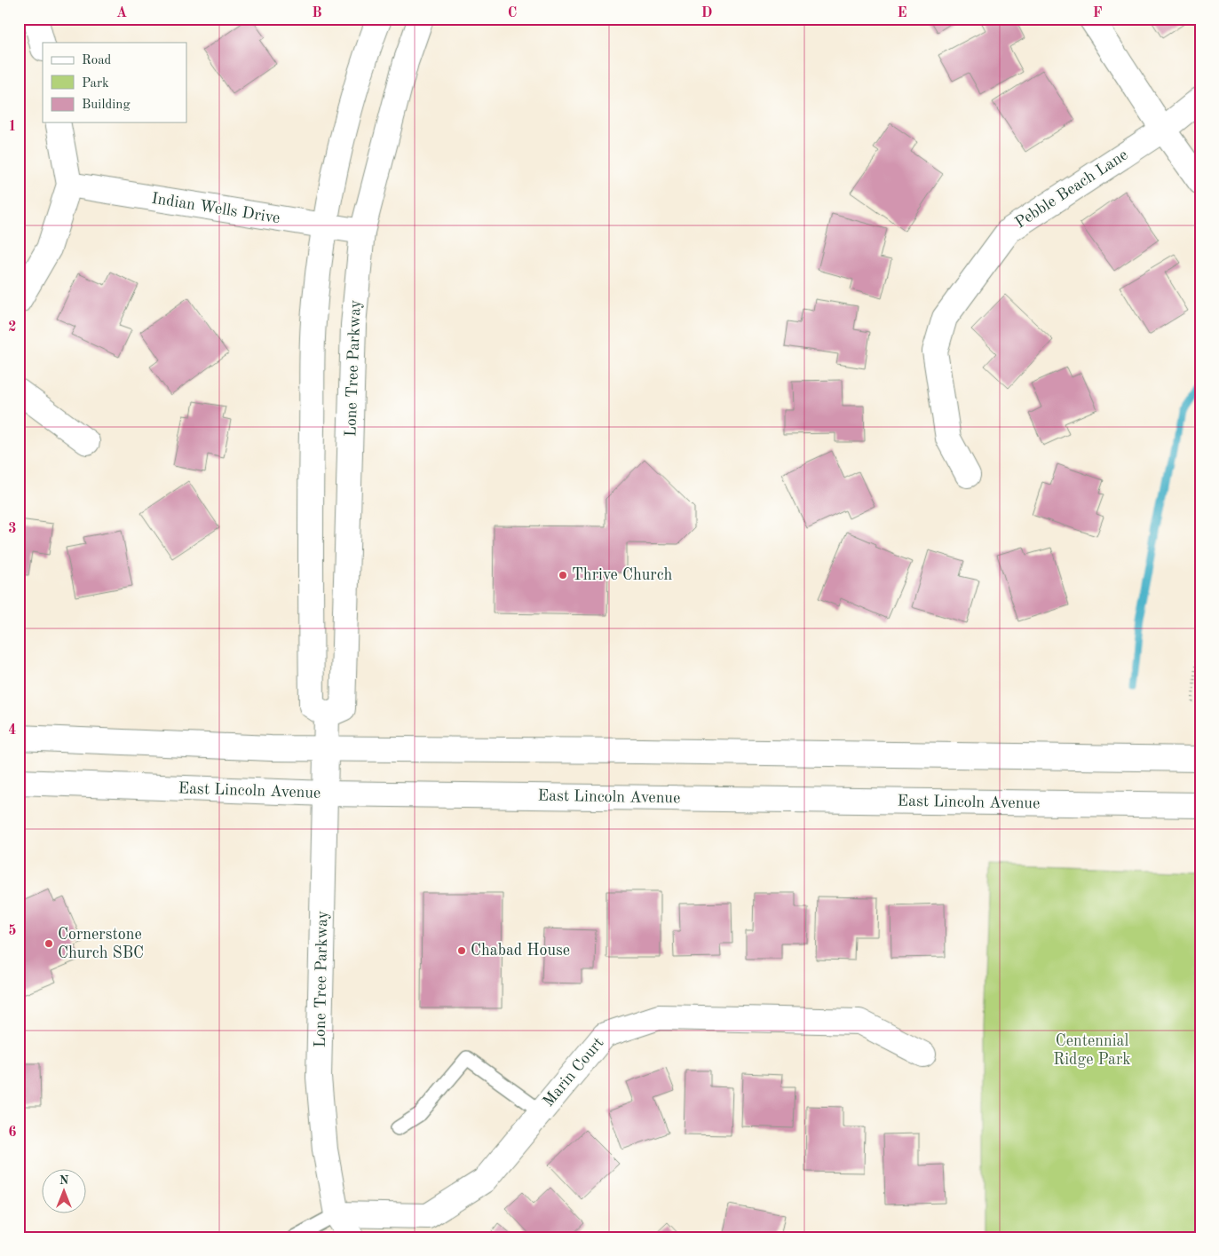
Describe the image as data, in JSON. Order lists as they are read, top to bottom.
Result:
{
  "streets": {
    "street": [
      "Pebble Beach Lane",
      "Indian Wells Drive",
      "Lone Tree Parkway",
      "East Lincoln Avenue",
      "Marin Court"
    ]
  },
  "crossings": [
    ["Indian Wells Drive", "Lone Tree Parkway"],
    ["Lone Tree Parkway", "East Lincoln Avenue"],
    ["Lone Tree Parkway", "Marin Court"]
  ],
  "parks": ["Centennial Ridge Park"],
  "places": ["Thrive Church", "Cornerstone Church SBC", "Chabad House"],
  "legend": ["Road", "Park", "Building"],
  "north": "top",
  "grid": {
    "columns": [
      "A",
      "B",
      "C",
      "D",
      "E",
      "F"
    ],
    "rows": [
      "1",
      "2",
      "3",
      "4",
      "5",
      "6"
    ]
  }
}
